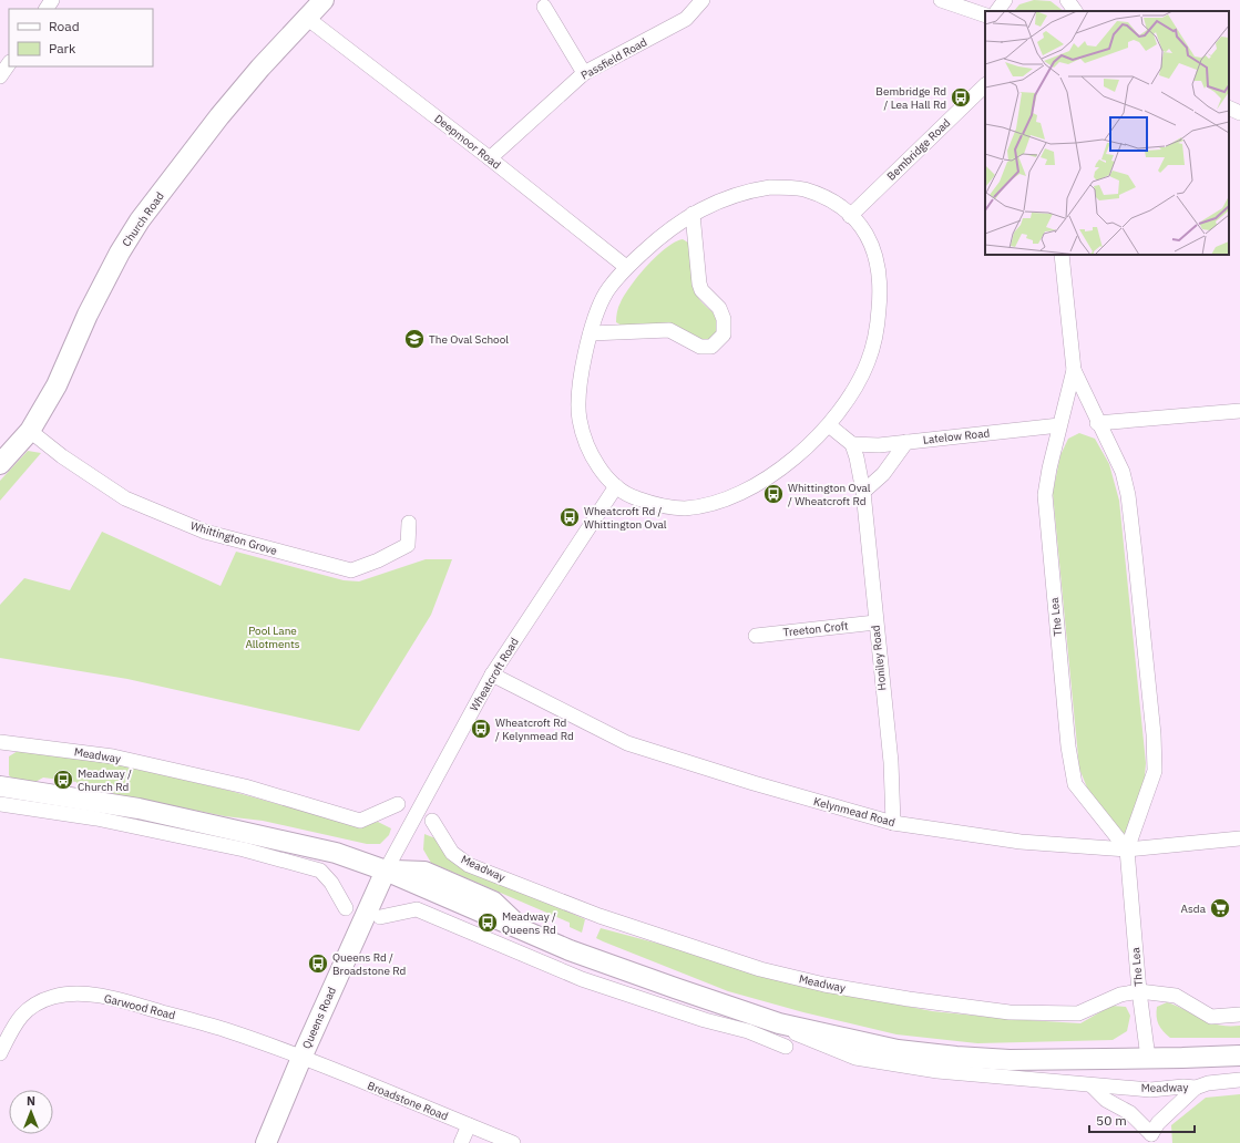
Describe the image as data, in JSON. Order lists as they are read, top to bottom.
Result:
{
  "streets": {
    "street": [
      "Passfield Road",
      "Deepmoor Road",
      "Bembridge Road",
      "Church Road",
      "Latelow Road",
      "Whittington Grove",
      "The Lea",
      "Treeton Croft",
      "Honiley Road",
      "Wheatcroft Road",
      "Meadway",
      "Kelynmead Road",
      "Garwood Road",
      "Queens Road",
      "Broadstone Road"
    ]
  },
  "crossings": [
    ["Passfield Road", "Deepmoor Road"],
    ["Deepmoor Road", "Church Road"],
    ["Church Road", "Whittington Grove"],
    ["Latelow Road", "The Lea"],
    ["Latelow Road", "Honiley Road"],
    ["The Lea", "Meadway"],
    ["The Lea", "Kelynmead Road"],
    ["Treeton Croft", "Honiley Road"],
    ["Honiley Road", "Kelynmead Road"],
    ["Wheatcroft Road", "Meadway"],
    ["Wheatcroft Road", "Kelynmead Road"],
    ["Wheatcroft Road", "Queens Road"],
    ["Meadway", "Queens Road"],
    ["Garwood Road", "Queens Road"],
    ["Garwood Road", "Broadstone Road"],
    ["Queens Road", "Broadstone Road"]
  ],
  "parks": ["Pool Lane Allotments"],
  "places": {
    "bus stop": [
      "Bembridge Rd / Lea Hall Rd",
      "Whittington Oval / Wheatcroft Rd",
      "Wheatcroft Rd / Whittington Oval",
      "Wheatcroft Rd / Kelynmead Rd",
      "Meadway / Church Rd",
      "Meadway / Queens Rd",
      "Queens Rd / Broadstone Rd"
    ],
    "school or university": ["The Oval School"],
    "supermarket": ["Asda"]
  },
  "legend": ["Road", "Park"],
  "scale_bar": "50 m",
  "north": "top"
}
